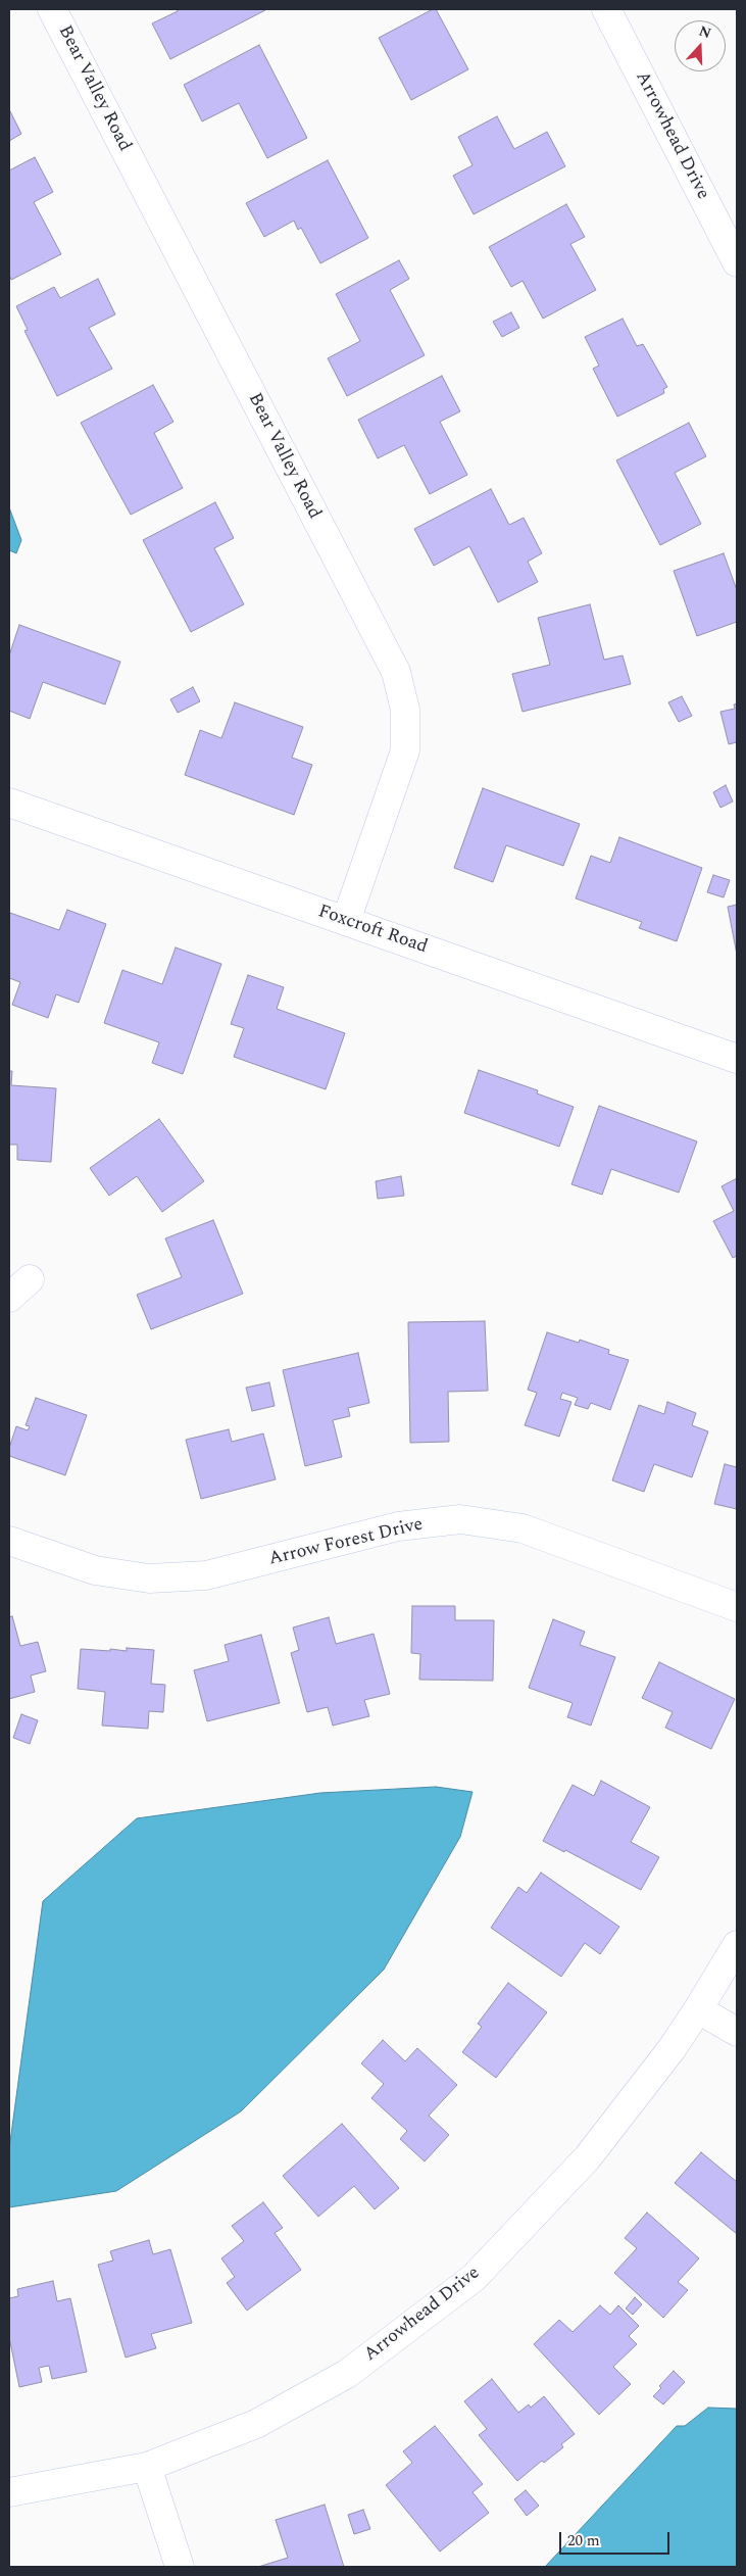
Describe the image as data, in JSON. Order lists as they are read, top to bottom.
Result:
{
  "streets": {
    "street": [
      "Bear Valley Road",
      "Arrowhead Drive",
      "Foxcroft Road",
      "Arrow Forest Drive"
    ]
  },
  "crossings": [
    ["Bear Valley Road", "Foxcroft Road"]
  ],
  "scale_bar": "20 m",
  "north": "top"
}
